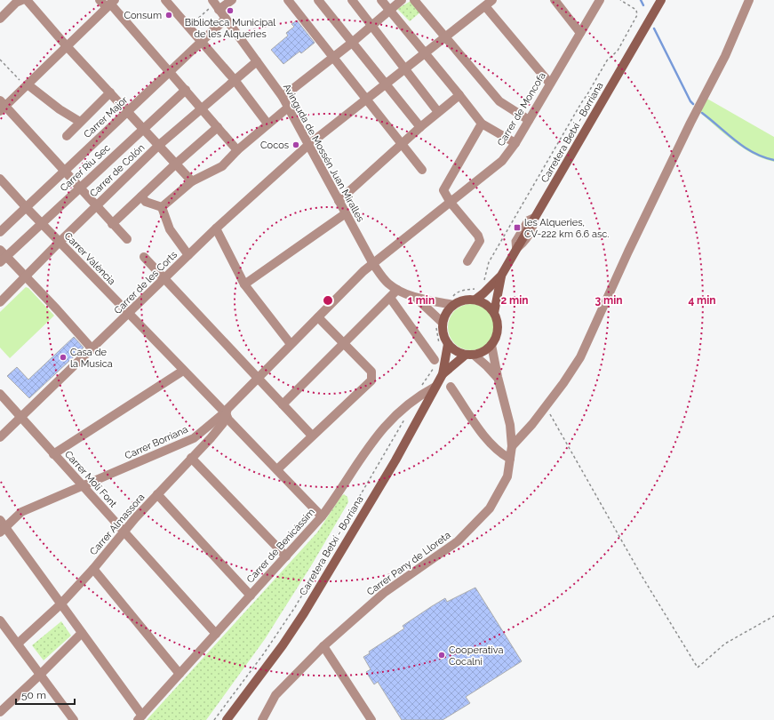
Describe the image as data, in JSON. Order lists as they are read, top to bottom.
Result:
{
  "streets": {
    "main road": ["Carretera Betxí - Borriana"],
    "street": [
      "Carrer de Moncofa",
      "Carrer Major",
      "Avinguda de Mossén Juan Miralles",
      "Carrer Riu Sec",
      "Carrer de Colón",
      "Carrer València",
      "Carrer de les Corts",
      "Carrer Borriana",
      "Carrer Molí Font",
      "Carrer Almassora",
      "Carrer de Benicàssim",
      "Carrer Pany de Lloreta"
    ]
  },
  "crossings": [
    ["Carrer de Moncofa", "Avinguda de Mossén Juan Miralles"],
    ["Carrer de Moncofa", "Carrer Borriana"],
    ["Carrer Major", "Avinguda de Mossén Juan Miralles"],
    ["Carrer Major", "Carrer València"],
    ["Carretera Betxí - Borriana", "Avinguda de Mossén Juan Miralles"],
    ["Carretera Betxí - Borriana", "Carrer de Benicàssim"],
    ["Carretera Betxí - Borriana", "Carrer Pany de Lloreta"],
    ["Avinguda de Mossén Juan Miralles", "Carrer de Colón"],
    ["Avinguda de Mossén Juan Miralles", "Carrer de les Corts"],
    ["Avinguda de Mossén Juan Miralles", "Carrer Borriana"],
    ["Avinguda de Mossén Juan Miralles", "Carrer Pany de Lloreta"],
    ["Carrer Riu Sec", "Carrer València"],
    ["Carrer de Colón", "Carrer València"],
    ["Carrer València", "Carrer de les Corts"],
    ["Carrer València", "Carrer Borriana"],
    ["Carrer València", "Carrer Almassora"],
    ["Carrer de les Corts", "Carrer Molí Font"],
    ["Carrer Borriana", "Carrer Molí Font"],
    ["Carrer Borriana", "Carrer Almassora"],
    ["Carrer Molí Font", "Carrer Almassora"],
    ["Carrer Molí Font", "Carrer de Benicàssim"]
  ],
  "places": {
    "other": [
      "Biblioteca Municipal de les Alqueries",
      "Consum",
      "Cocos",
      "Casa de la Musica",
      "Cooperativa Cocalni"
    ],
    "transit": ["les Alqueries, CV-222 km 6.6 asc."]
  },
  "scale_bar": "50 m",
  "rings": [
    "1 min",
    "2 min",
    "3 min",
    "4 min"
  ]
}
